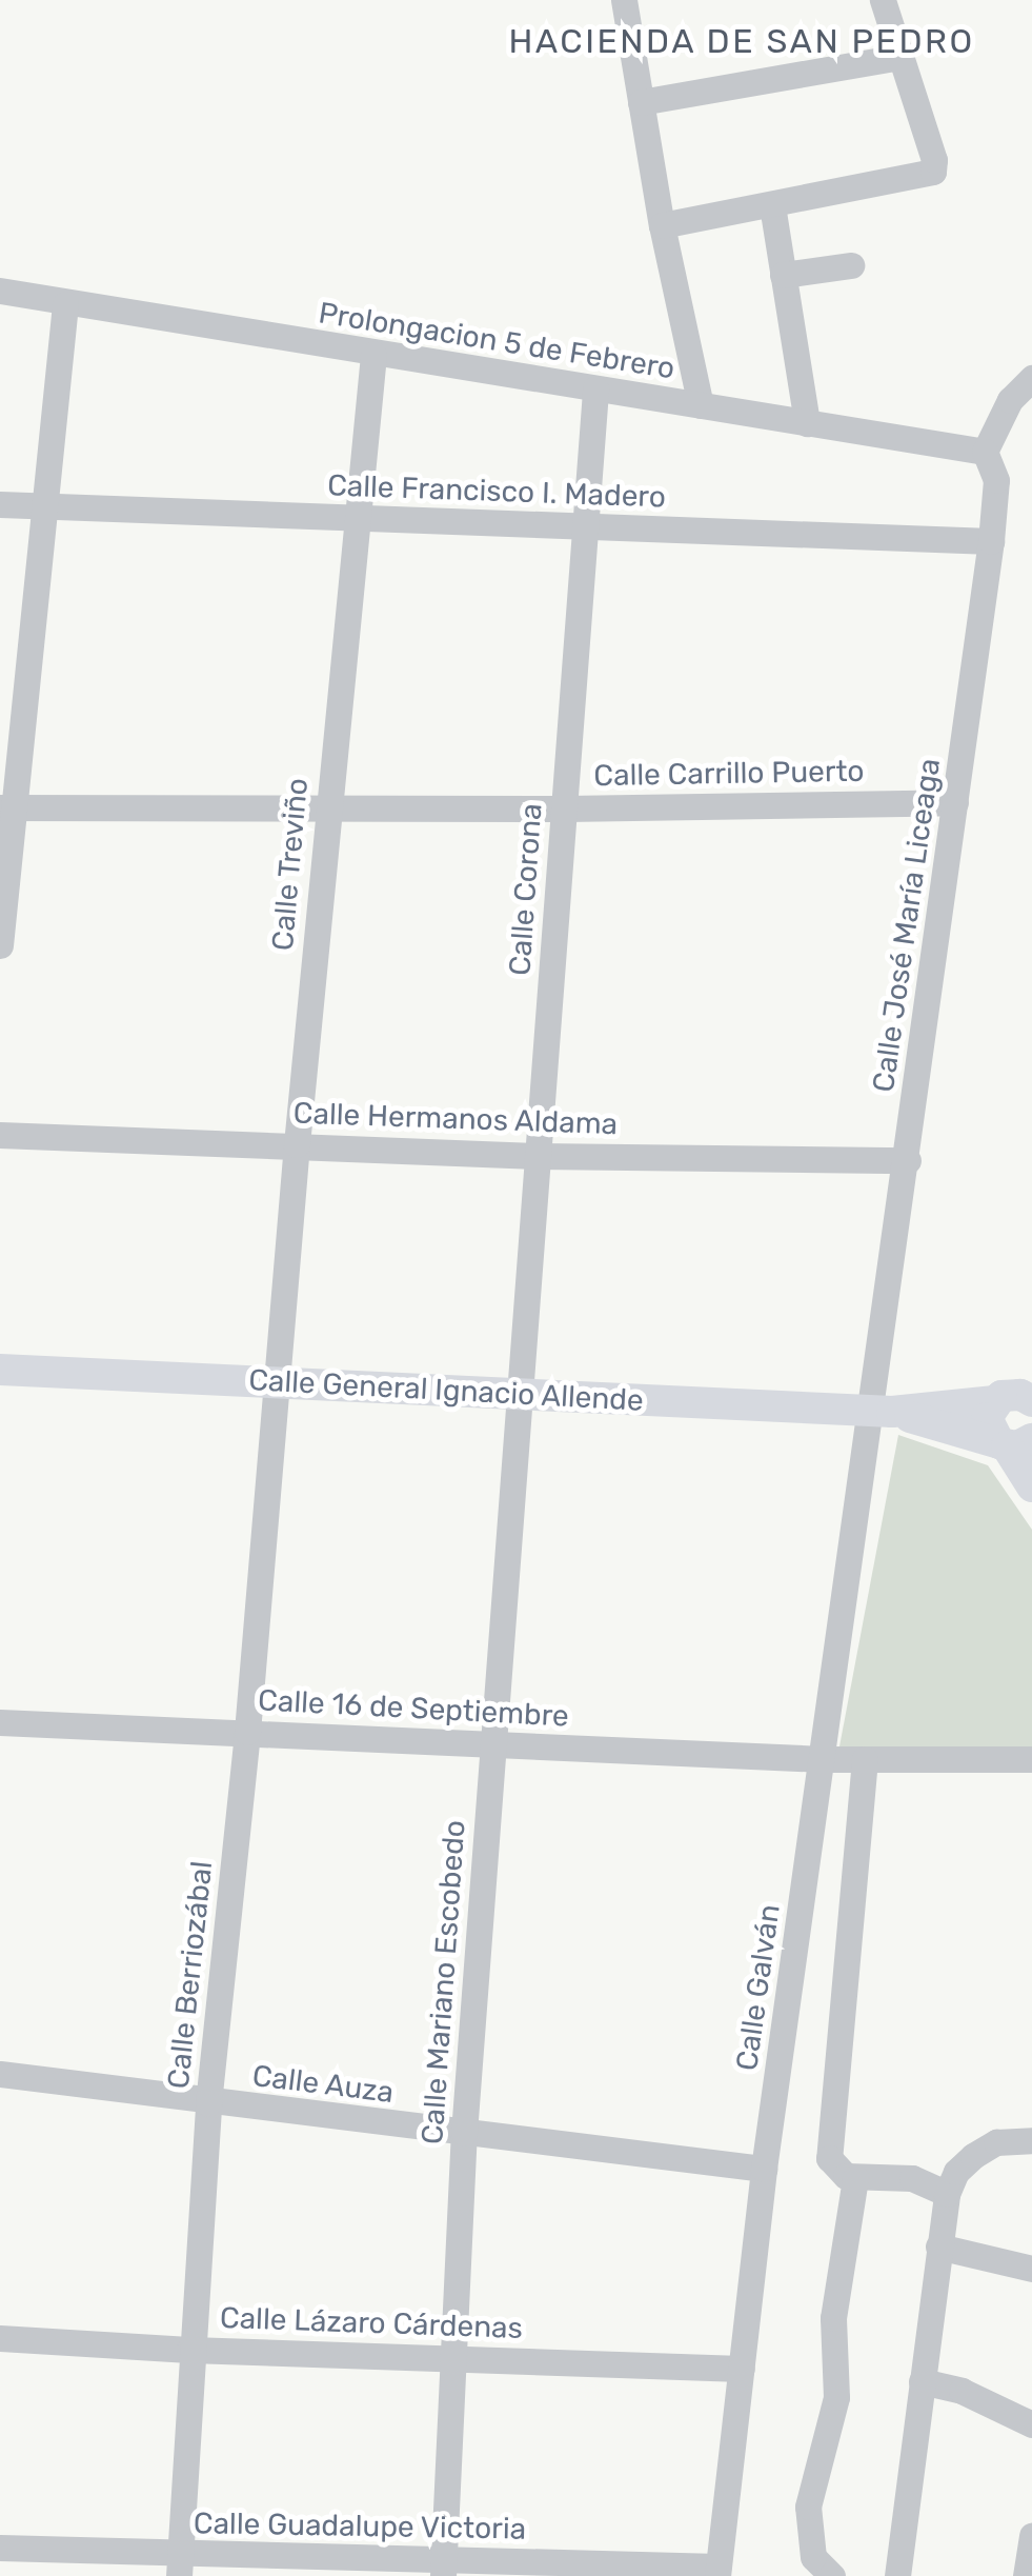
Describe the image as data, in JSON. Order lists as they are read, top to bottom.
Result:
{
  "streets": {
    "main road": ["Calle General Ignacio Allende"],
    "street": [
      "Prolongacion 5 de Febrero",
      "Calle Francisco I. Madero",
      "Calle Carrillo Puerto",
      "Calle Treviño",
      "Calle Corona",
      "Calle José María Liceaga",
      "Calle Hermanos Aldama",
      "Calle 16 de Septiembre",
      "Calle Berriozábal",
      "Calle Mariano Escobedo",
      "Calle Galván",
      "Calle Auza",
      "Calle Lázaro Cárdenas",
      "Calle Guadalupe Victoria"
    ]
  },
  "crossings": [
    ["Prolongacion 5 de Febrero", "Calle Treviño"],
    ["Prolongacion 5 de Febrero", "Calle Corona"],
    ["Prolongacion 5 de Febrero", "Calle José María Liceaga"],
    ["Calle Francisco I. Madero", "Calle Treviño"],
    ["Calle Francisco I. Madero", "Calle Corona"],
    ["Calle Francisco I. Madero", "Calle José María Liceaga"],
    ["Calle Carrillo Puerto", "Calle Treviño"],
    ["Calle Carrillo Puerto", "Calle Corona"],
    ["Calle Carrillo Puerto", "Calle José María Liceaga"],
    ["Calle Treviño", "Calle Hermanos Aldama"],
    ["Calle Treviño", "Calle General Ignacio Allende"],
    ["Calle Treviño", "Calle Berriozábal"],
    ["Calle Corona", "Calle Hermanos Aldama"],
    ["Calle Corona", "Calle General Ignacio Allende"],
    ["Calle Corona", "Calle Mariano Escobedo"],
    ["Calle José María Liceaga", "Calle Hermanos Aldama"],
    ["Calle José María Liceaga", "Calle General Ignacio Allende"],
    ["Calle José María Liceaga", "Calle Galván"],
    ["Calle General Ignacio Allende", "Calle Berriozábal"],
    ["Calle General Ignacio Allende", "Calle Mariano Escobedo"],
    ["Calle General Ignacio Allende", "Calle Galván"],
    ["Calle 16 de Septiembre", "Calle Berriozábal"],
    ["Calle 16 de Septiembre", "Calle Mariano Escobedo"],
    ["Calle 16 de Septiembre", "Calle Galván"],
    ["Calle Berriozábal", "Calle Auza"],
    ["Calle Berriozábal", "Calle Lázaro Cárdenas"],
    ["Calle Berriozábal", "Calle Guadalupe Victoria"],
    ["Calle Mariano Escobedo", "Calle Auza"],
    ["Calle Mariano Escobedo", "Calle Lázaro Cárdenas"],
    ["Calle Mariano Escobedo", "Calle Guadalupe Victoria"],
    ["Calle Galván", "Calle Auza"],
    ["Calle Galván", "Calle Lázaro Cárdenas"],
    ["Calle Galván", "Calle Guadalupe Victoria"]
  ],
  "districts": ["HACIENDA DE SAN PEDRO"]
}
